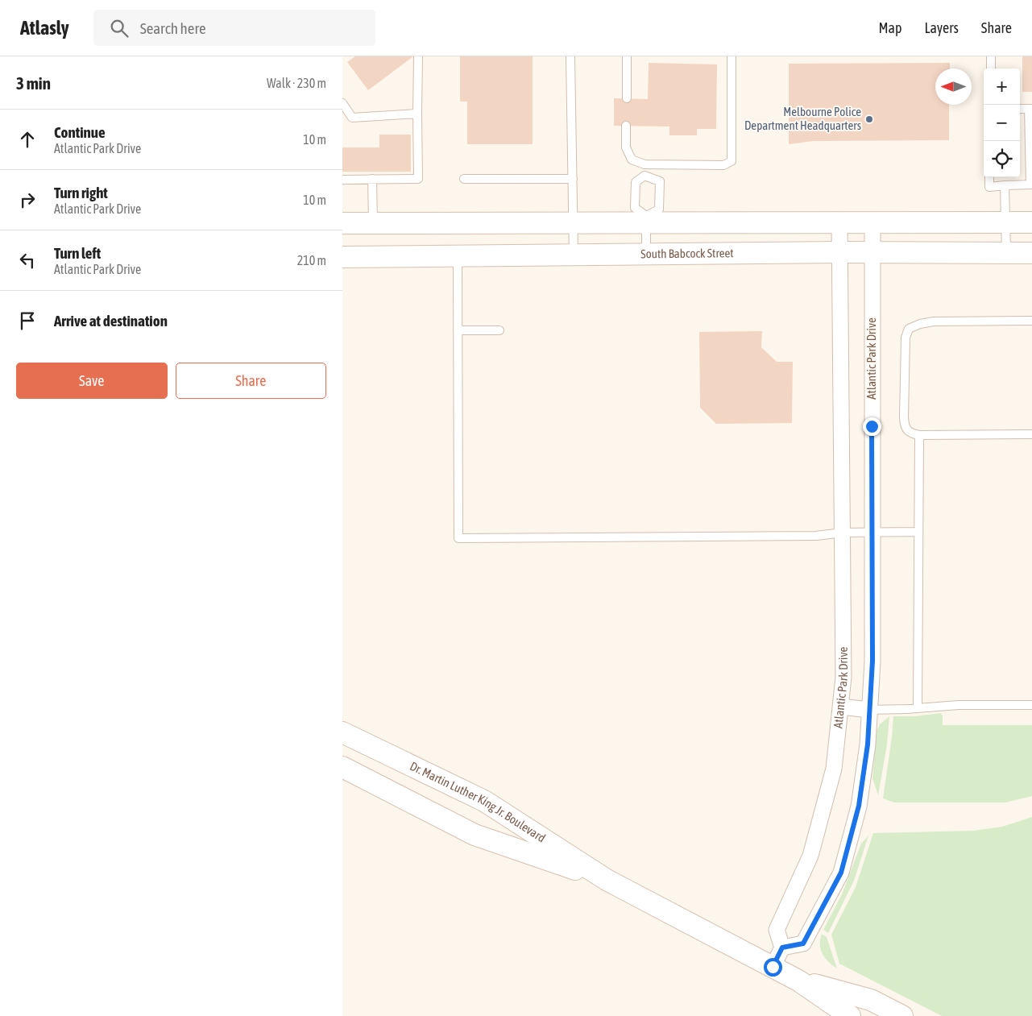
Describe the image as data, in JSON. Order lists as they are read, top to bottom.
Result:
{
  "streets": {
    "main road": ["South Babcock Street", "Dr. Martin Luther King Jr. Boulevard"],
    "street": ["Atlantic Park Drive"]
  },
  "crossings": [
    ["South Babcock Street", "Atlantic Park Drive"]
  ],
  "places": ["Melbourne Police Department Headquarters"],
  "north": "left",
  "page": {
    "header": "Atlasly",
    "search": "Search here",
    "nav": ["Map", "Layers", "Share"],
    "heading": ["3 min", "Walk · 230 m"],
    "map_buttons": ["+", "−"],
    "list": [
      ["Continue", "Atlantic Park Drive", "10 m"],
      ["Turn right", "Atlantic Park Drive", "10 m"],
      ["Turn left", "Atlantic Park Drive", "210 m"],
      "Arrive at destination"
    ],
    "buttons": ["Save", "Share"]
  }
}
